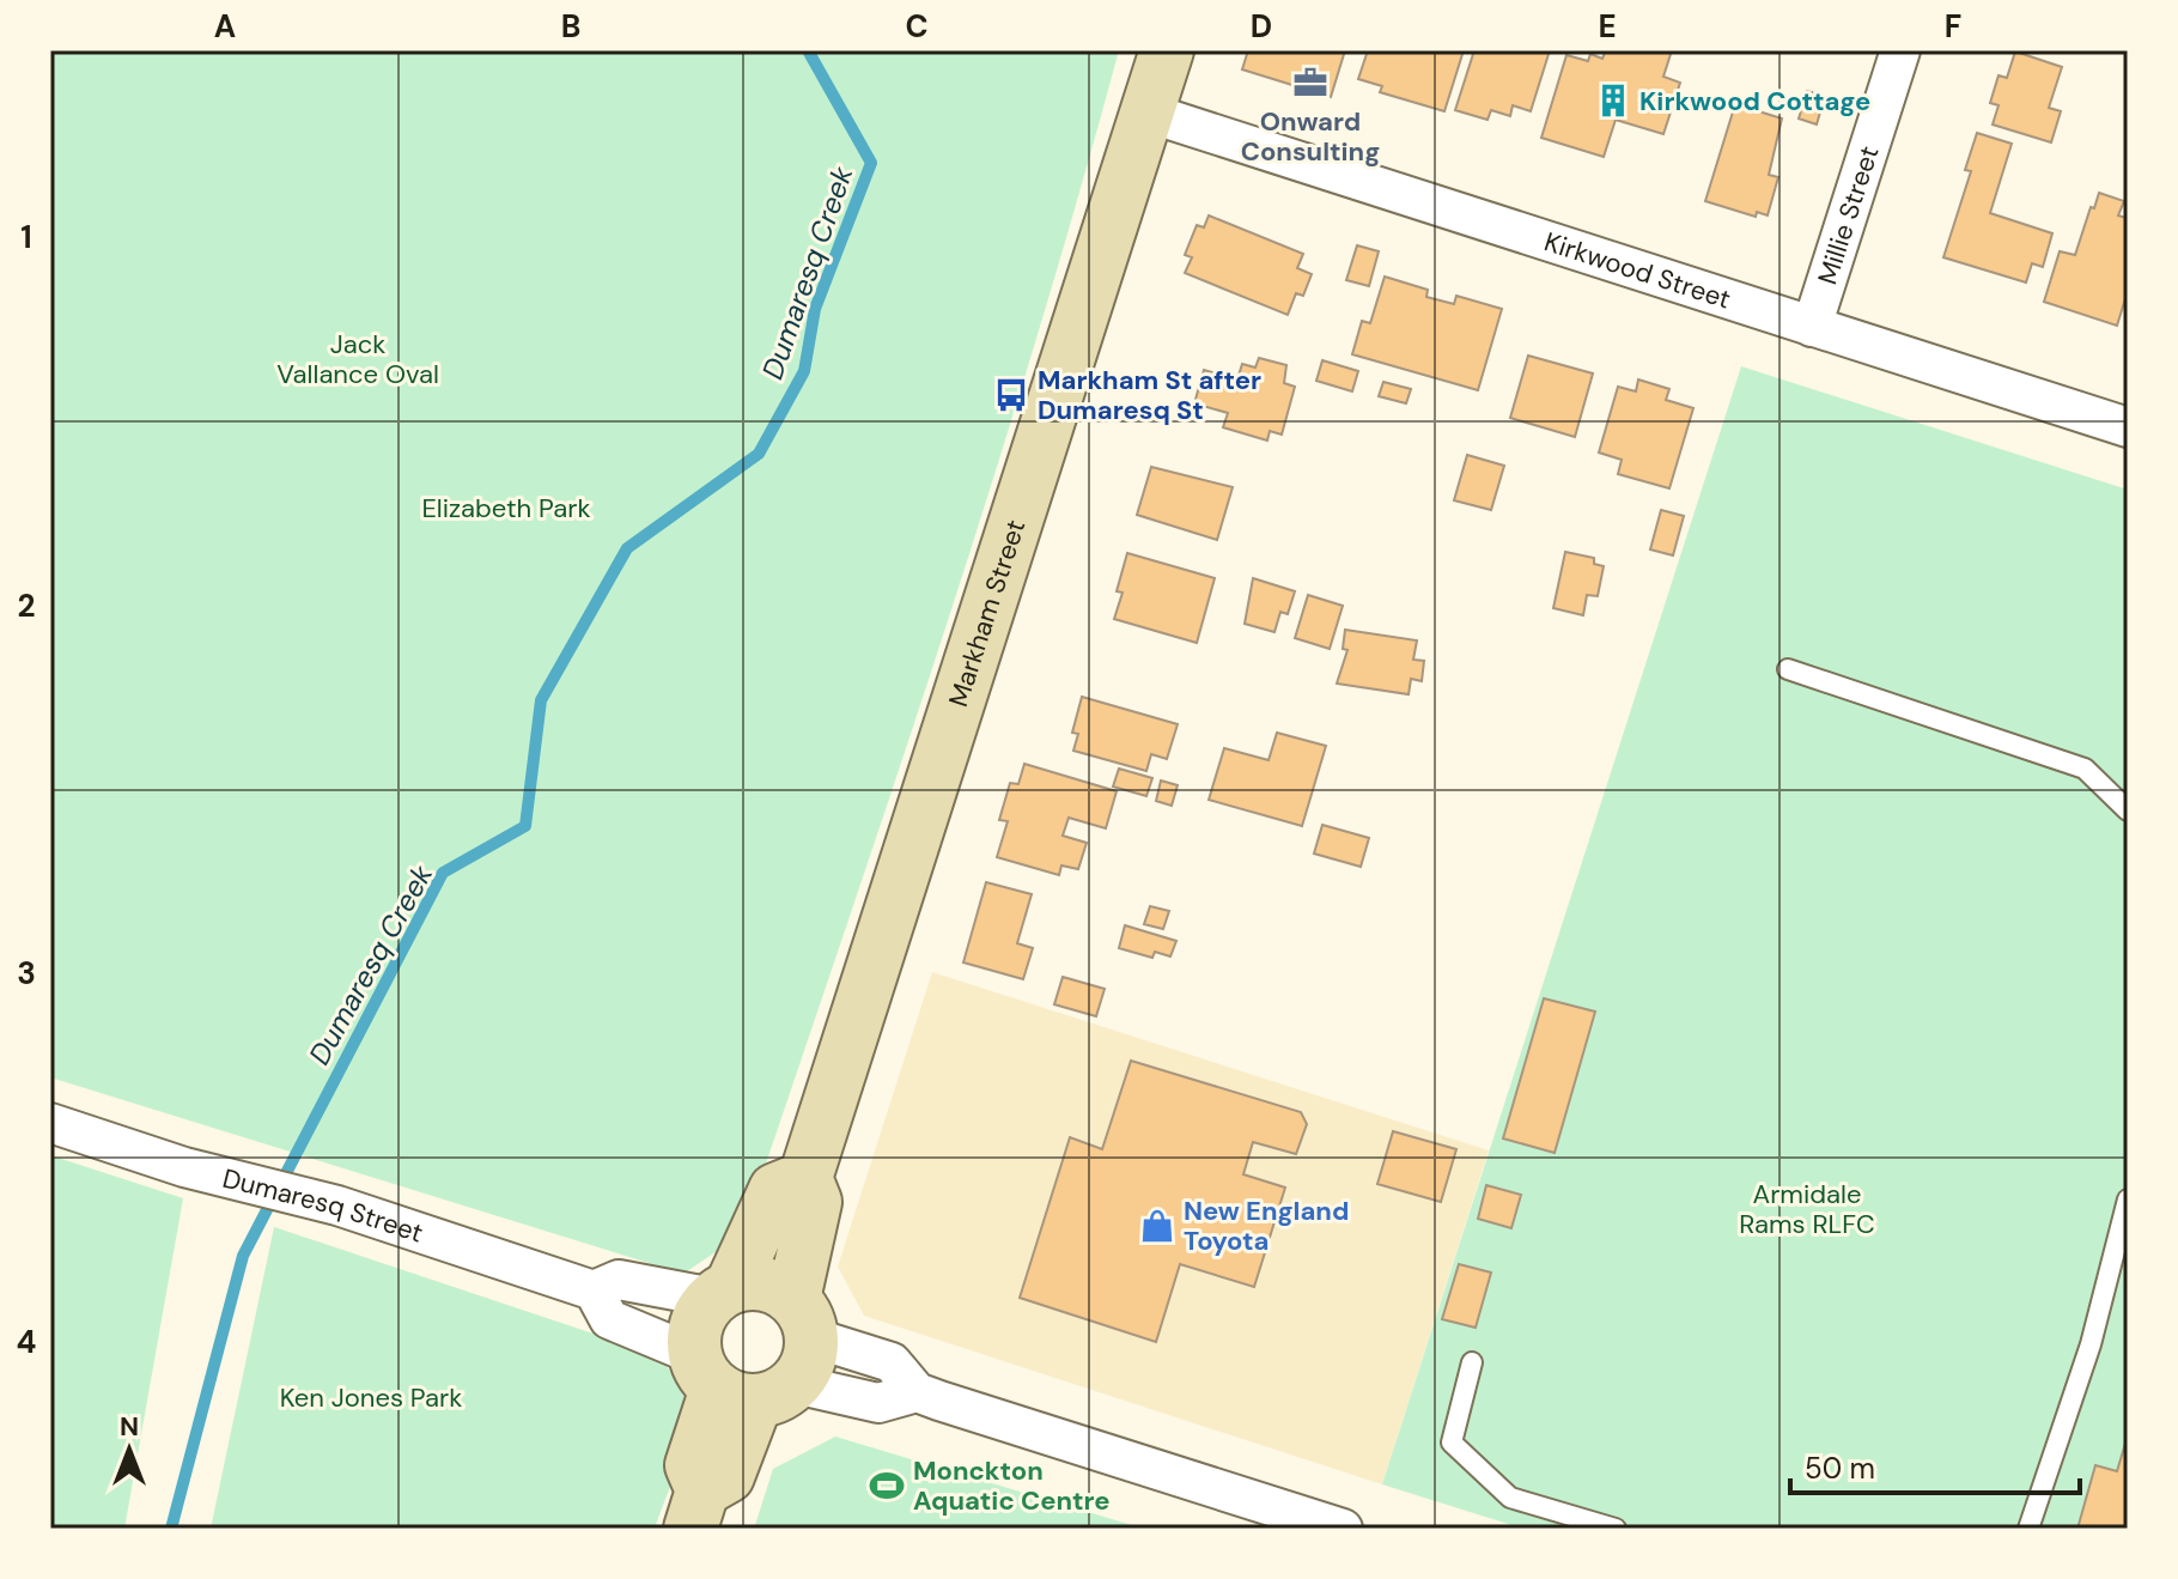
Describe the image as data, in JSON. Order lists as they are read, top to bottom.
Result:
{
  "streets": {
    "street": [
      "Millie Street",
      "Kirkwood Street",
      "Markham Street",
      "Dumaresq Street"
    ]
  },
  "crossings": [
    ["Millie Street", "Kirkwood Street"],
    ["Kirkwood Street", "Markham Street"]
  ],
  "water": ["Dumaresq Creek"],
  "parks": [
    "Jack Vallance Oval",
    "Elizabeth Park",
    "Armidale Rams RLFC",
    "Ken Jones Park"
  ],
  "places": {
    "office": ["Onward Consulting"],
    "building": ["Kirkwood Cottage"],
    "bus stop": ["Markham St after Dumaresq St"],
    "shop": ["New England Toyota"],
    "sports": ["Monckton Aquatic Centre"]
  },
  "scale_bar": "50 m",
  "north": "top",
  "grid": {
    "columns": [
      "A",
      "B",
      "C",
      "D",
      "E",
      "F"
    ],
    "rows": [
      "1",
      "2",
      "3",
      "4"
    ]
  }
}
